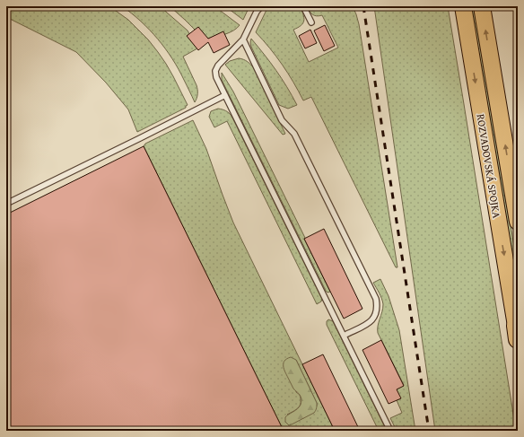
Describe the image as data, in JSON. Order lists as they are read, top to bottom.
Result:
{
  "streets": {
    "highway": ["ROZVADOVSKÁ SPOJKA"]
  }
}
